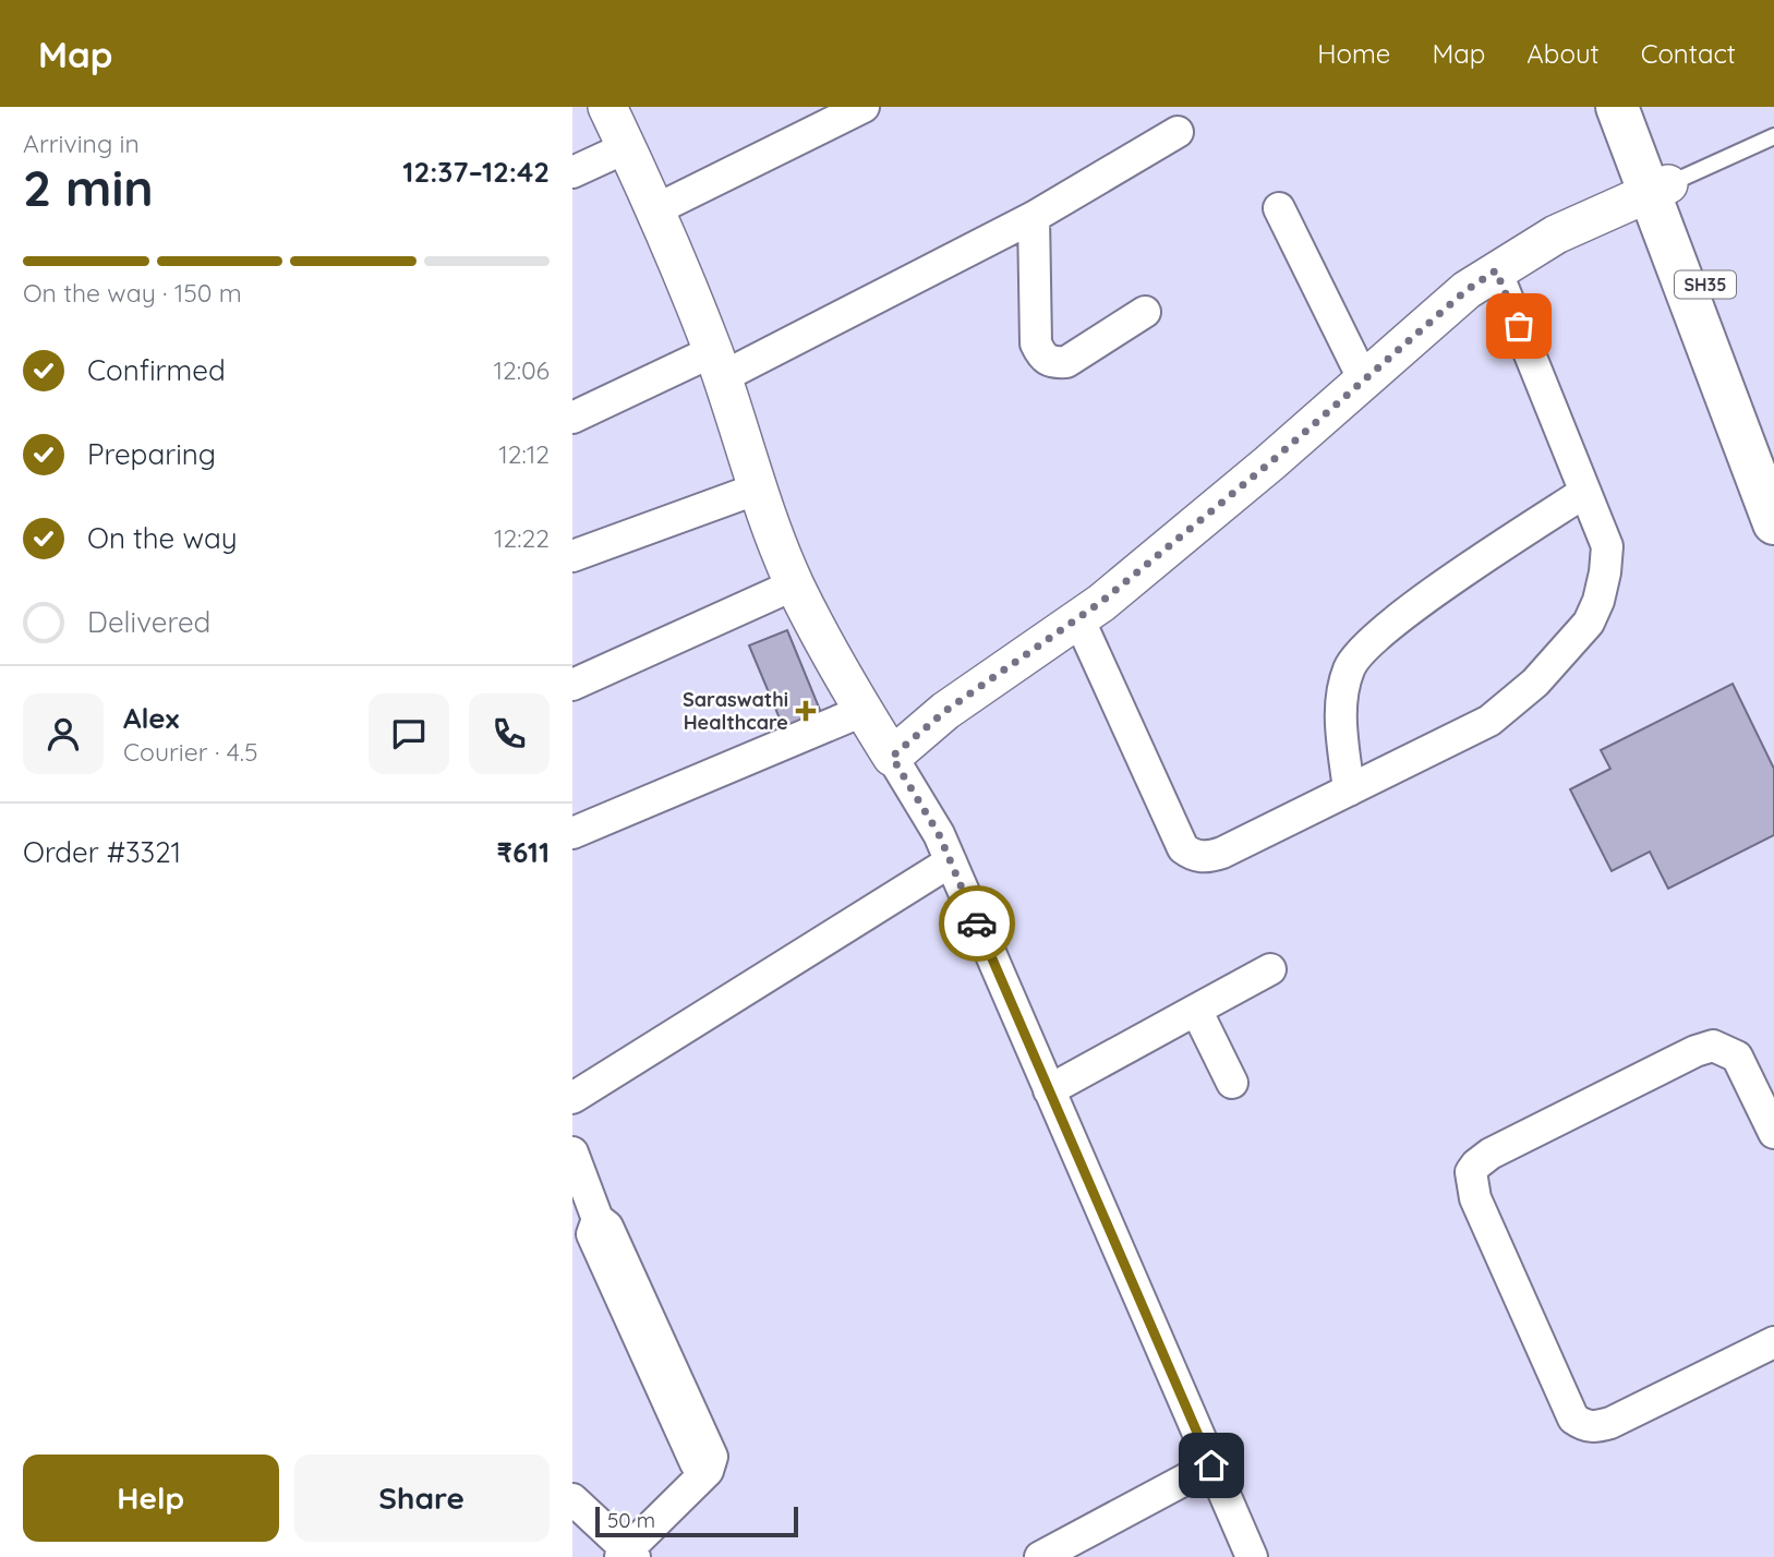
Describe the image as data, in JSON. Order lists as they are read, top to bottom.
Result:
{
  "streets": {
    "main road": ["SH35"]
  },
  "places": {
    "health": ["Saraswathi Healthcare"]
  },
  "scale_bar": "50 m",
  "page": {
    "header": "Map",
    "nav": [
      "Home",
      "Map",
      "About",
      "Contact"
    ],
    "heading": ["2 min", "Arriving in", "12:37–12:42"],
    "panel": [
      "Alex",
      "Courier · 4.5",
      "Order #3321",
      "₹611"
    ],
    "bar": "On the way · 150 m",
    "list": [
      ["Confirmed", "12:06"],
      ["Preparing", "12:12"],
      ["On the way", "12:22"],
      "Delivered"
    ],
    "buttons": ["Help", "Share"],
    "scale": "50 m"
  }
}
